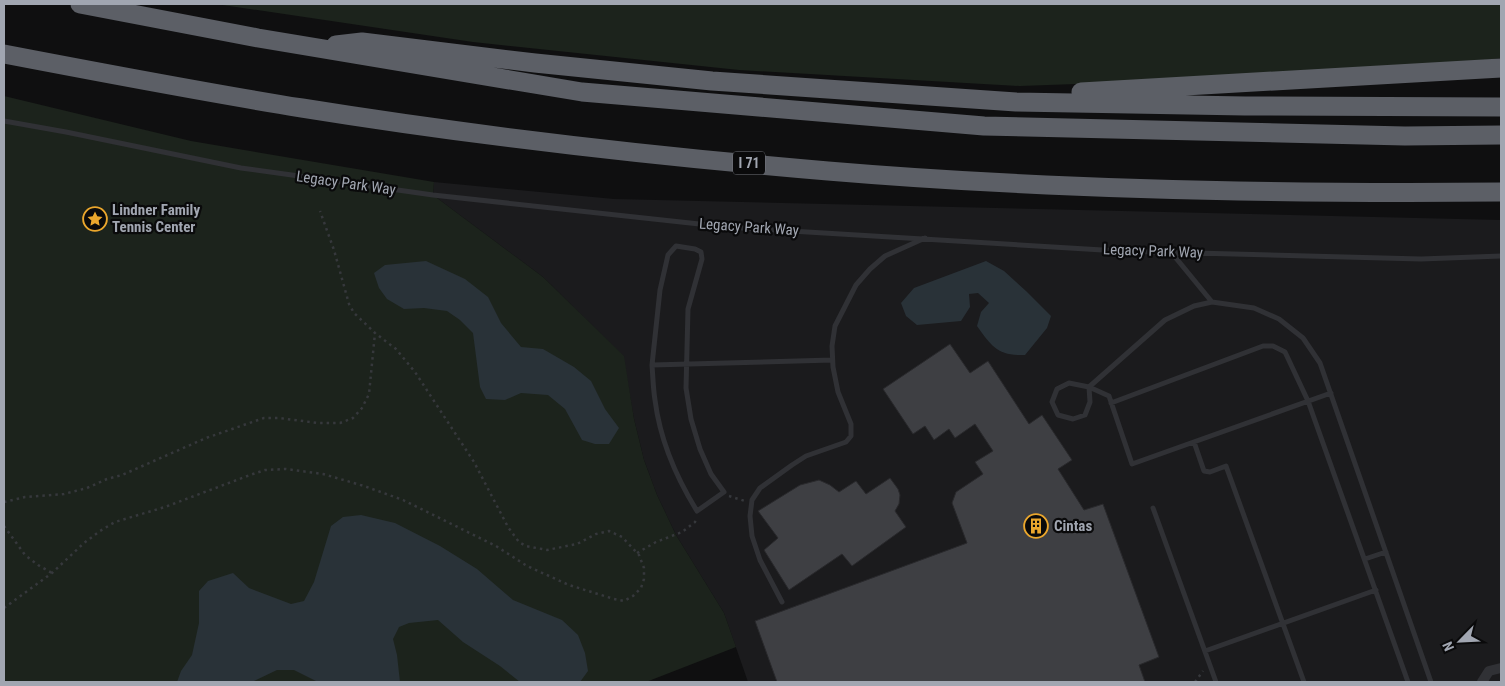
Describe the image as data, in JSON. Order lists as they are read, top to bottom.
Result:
{
  "streets": {
    "highway": ["I 71"],
    "lane": ["Legacy Park Way"]
  },
  "places": {
    "place": ["Lindner Family Tennis Center"],
    "building": ["Cintas"]
  },
  "north": "bottom left"
}
